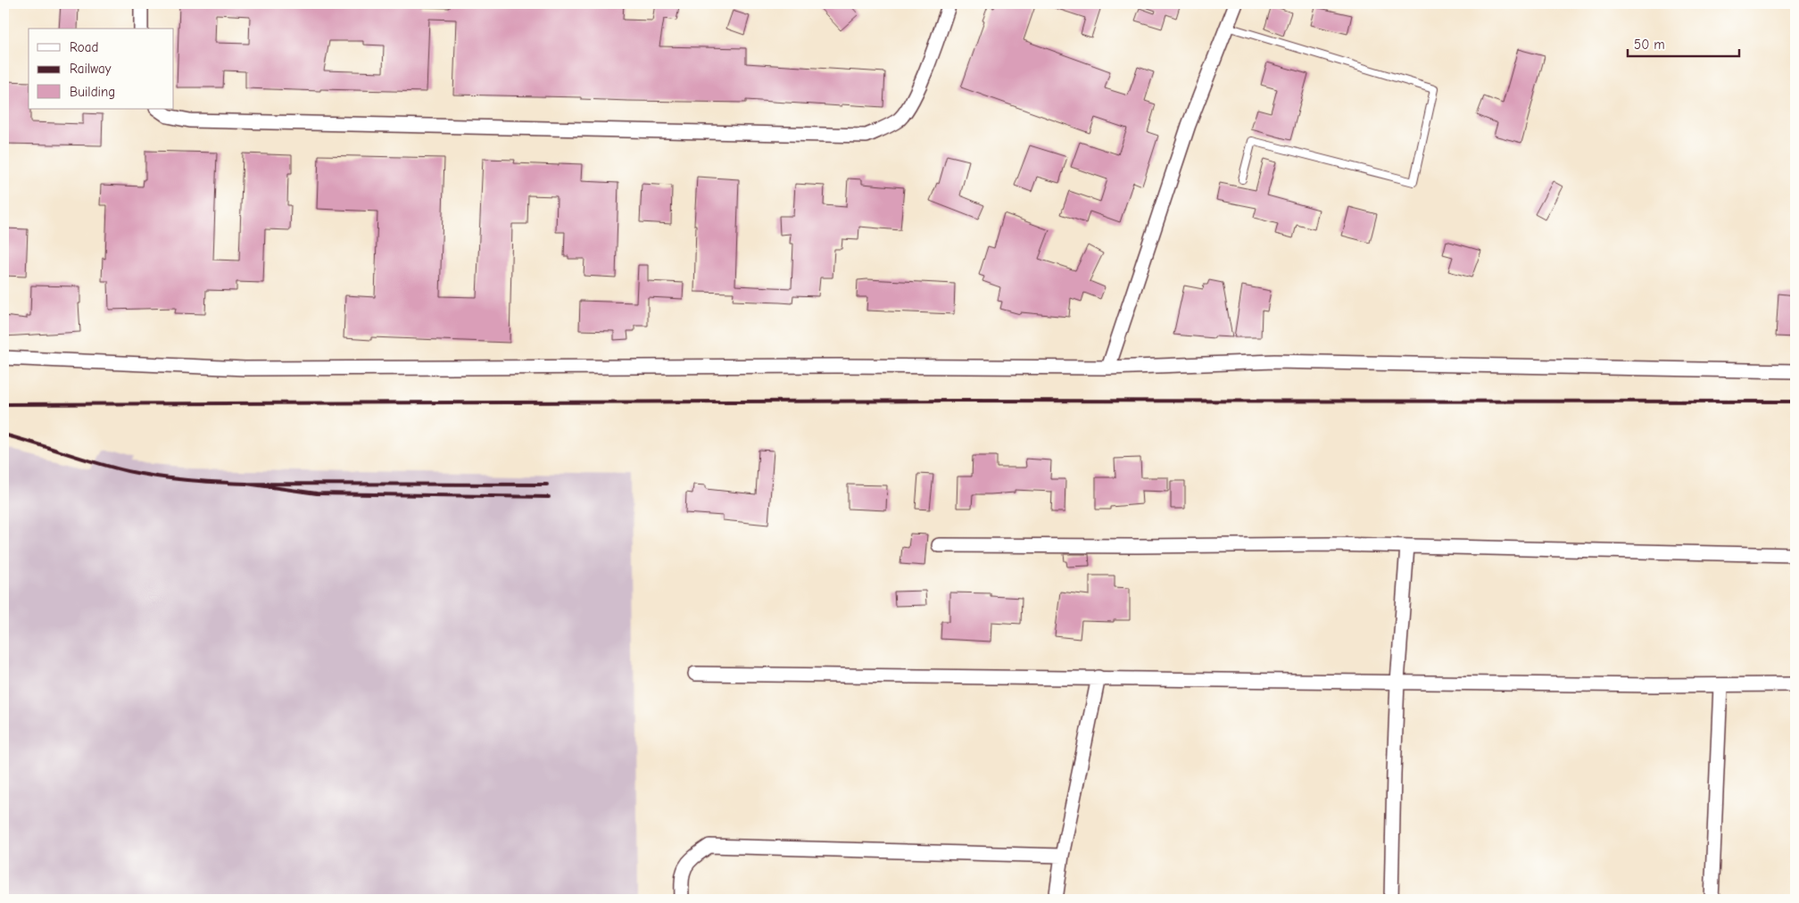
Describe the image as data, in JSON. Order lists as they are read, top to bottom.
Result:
{
  "legend": ["Road", "Railway", "Building"],
  "scale_bar": "50 m"
}
